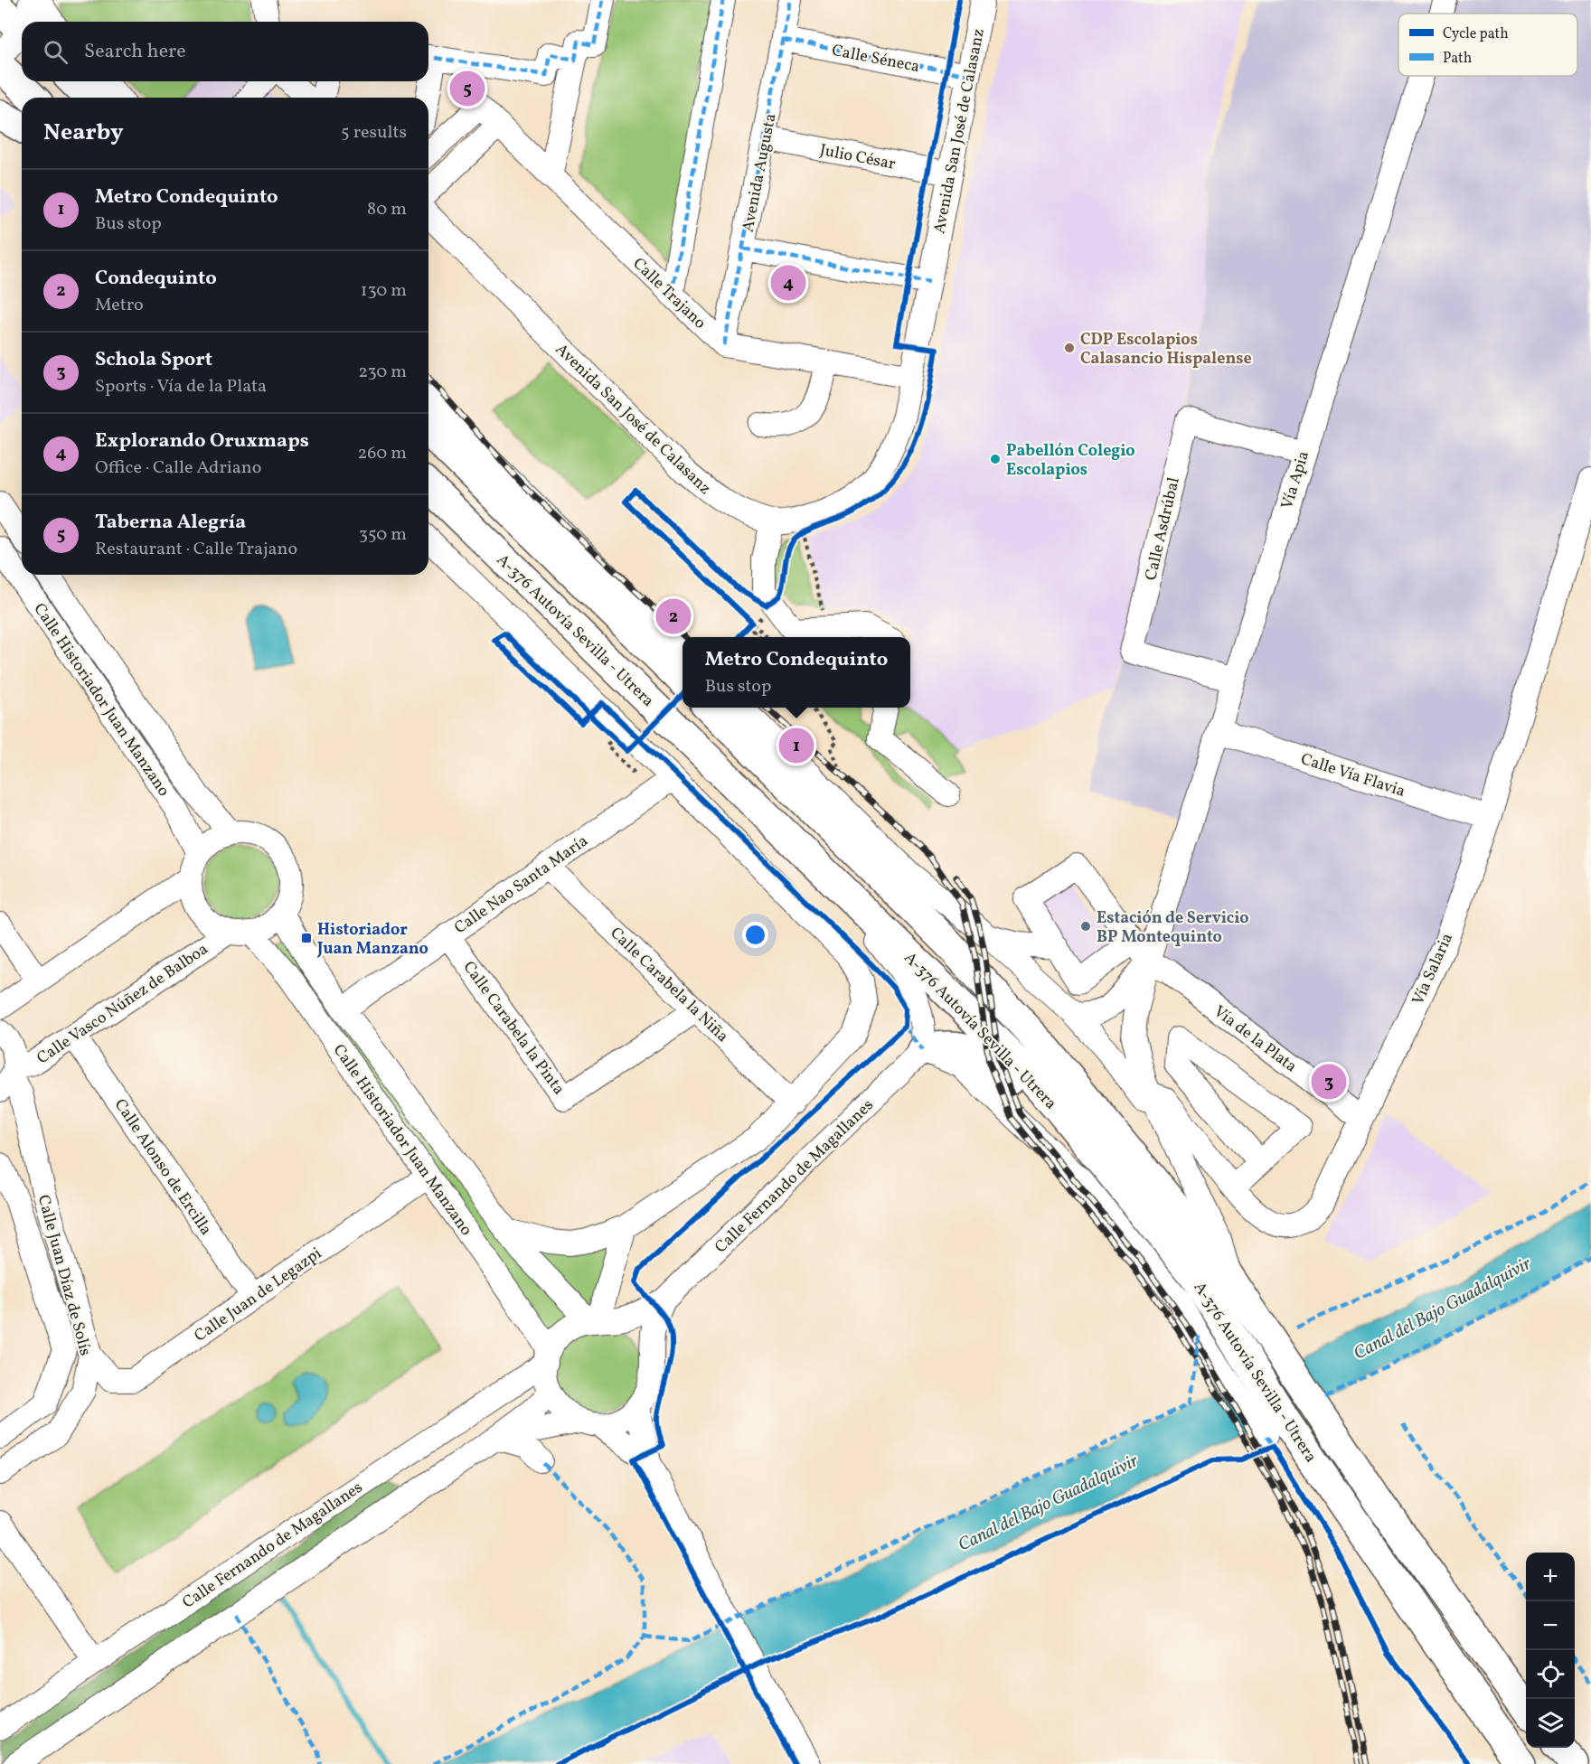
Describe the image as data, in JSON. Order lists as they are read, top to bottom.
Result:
{
  "streets": {
    "main road": ["A-376 Autovía Sevilla - Utrera"],
    "street": [
      "Calle Séneca",
      "Avenida San José de Calasanz",
      "Julio César",
      "Avenida Augusta",
      "Calle Trajano",
      "Vía Apia",
      "Calle Asdrúbal",
      "Calle Historiador Juan Manzano",
      "Calle Vía Flavia",
      "Calle Nao Santa María",
      "Vía Salaria",
      "Calle Carabela la Niña",
      "Calle Vasco Núñez de Balboa",
      "Calle Carabela la Pinta",
      "Vía de la Plata",
      "Calle Alonso de Ercilla",
      "Calle Fernando de Magallanes",
      "Calle Juan Díaz de Solís",
      "Calle Juan de Legazpi"
    ]
  },
  "crossings": [
    ["Calle Séneca", "Avenida San José de Calasanz"],
    ["Calle Séneca", "Avenida Augusta"],
    ["Avenida San José de Calasanz", "Julio César"],
    ["Julio César", "Avenida Augusta"],
    ["Avenida Augusta", "Calle Trajano"],
    ["Vía Apia", "Calle Asdrúbal"],
    ["Vía Apia", "Calle Vía Flavia"],
    ["Vía Apia", "Vía Salaria"],
    ["Vía Apia", "Vía de la Plata"],
    ["Calle Historiador Juan Manzano", "Calle Nao Santa María"],
    ["Calle Historiador Juan Manzano", "Calle Vasco Núñez de Balboa"],
    ["Calle Historiador Juan Manzano", "Calle Fernando de Magallanes"],
    ["Calle Historiador Juan Manzano", "Calle Juan de Legazpi"],
    ["Calle Vía Flavia", "Vía Salaria"],
    ["Calle Nao Santa María", "Calle Carabela la Niña"],
    ["Calle Nao Santa María", "Calle Carabela la Pinta"],
    ["Vía Salaria", "Vía de la Plata"],
    ["Calle Carabela la Niña", "Calle Carabela la Pinta"],
    ["Calle Vasco Núñez de Balboa", "Calle Alonso de Ercilla"],
    ["Calle Vasco Núñez de Balboa", "Calle Juan Díaz de Solís"],
    ["Calle Alonso de Ercilla", "Calle Juan de Legazpi"],
    ["Calle Juan Díaz de Solís", "Calle Juan de Legazpi"]
  ],
  "water": ["Canal del Bajo Guadalquivir"],
  "places": {
    "other": ["CDP Escolapios Calasancio Hispalense", "Pabellón Colegio Escolapios", "Estación de Servicio BP Montequinto"],
    "transit": ["Historiador Juan Manzano"]
  },
  "legend": ["Cycle path", "Path"],
  "page": {
    "search": "Search here",
    "pins": [
      "5",
      "4",
      "2",
      "1",
      "3"
    ],
    "heading": ["Nearby", "5 results"],
    "list": [
      {
        "mark": "1",
        "name": "Metro Condequinto",
        "note": "Bus stop",
        "value": "80 m"
      },
      {
        "mark": "2",
        "name": "Condequinto",
        "note": "Metro",
        "value": "130 m"
      },
      {
        "mark": "3",
        "name": "Schola Sport",
        "note": "Sports · Vía de la Plata",
        "value": "230 m"
      },
      {
        "mark": "4",
        "name": "Explorando Oruxmaps",
        "note": "Office · Calle Adriano",
        "value": "260 m"
      },
      {
        "mark": "5",
        "name": "Taberna Alegría",
        "note": "Restaurant · Calle Trajano",
        "value": "350 m"
      }
    ],
    "popup": ["Metro Condequinto", "Bus stop"],
    "map_buttons": ["+", "−"]
  }
}
